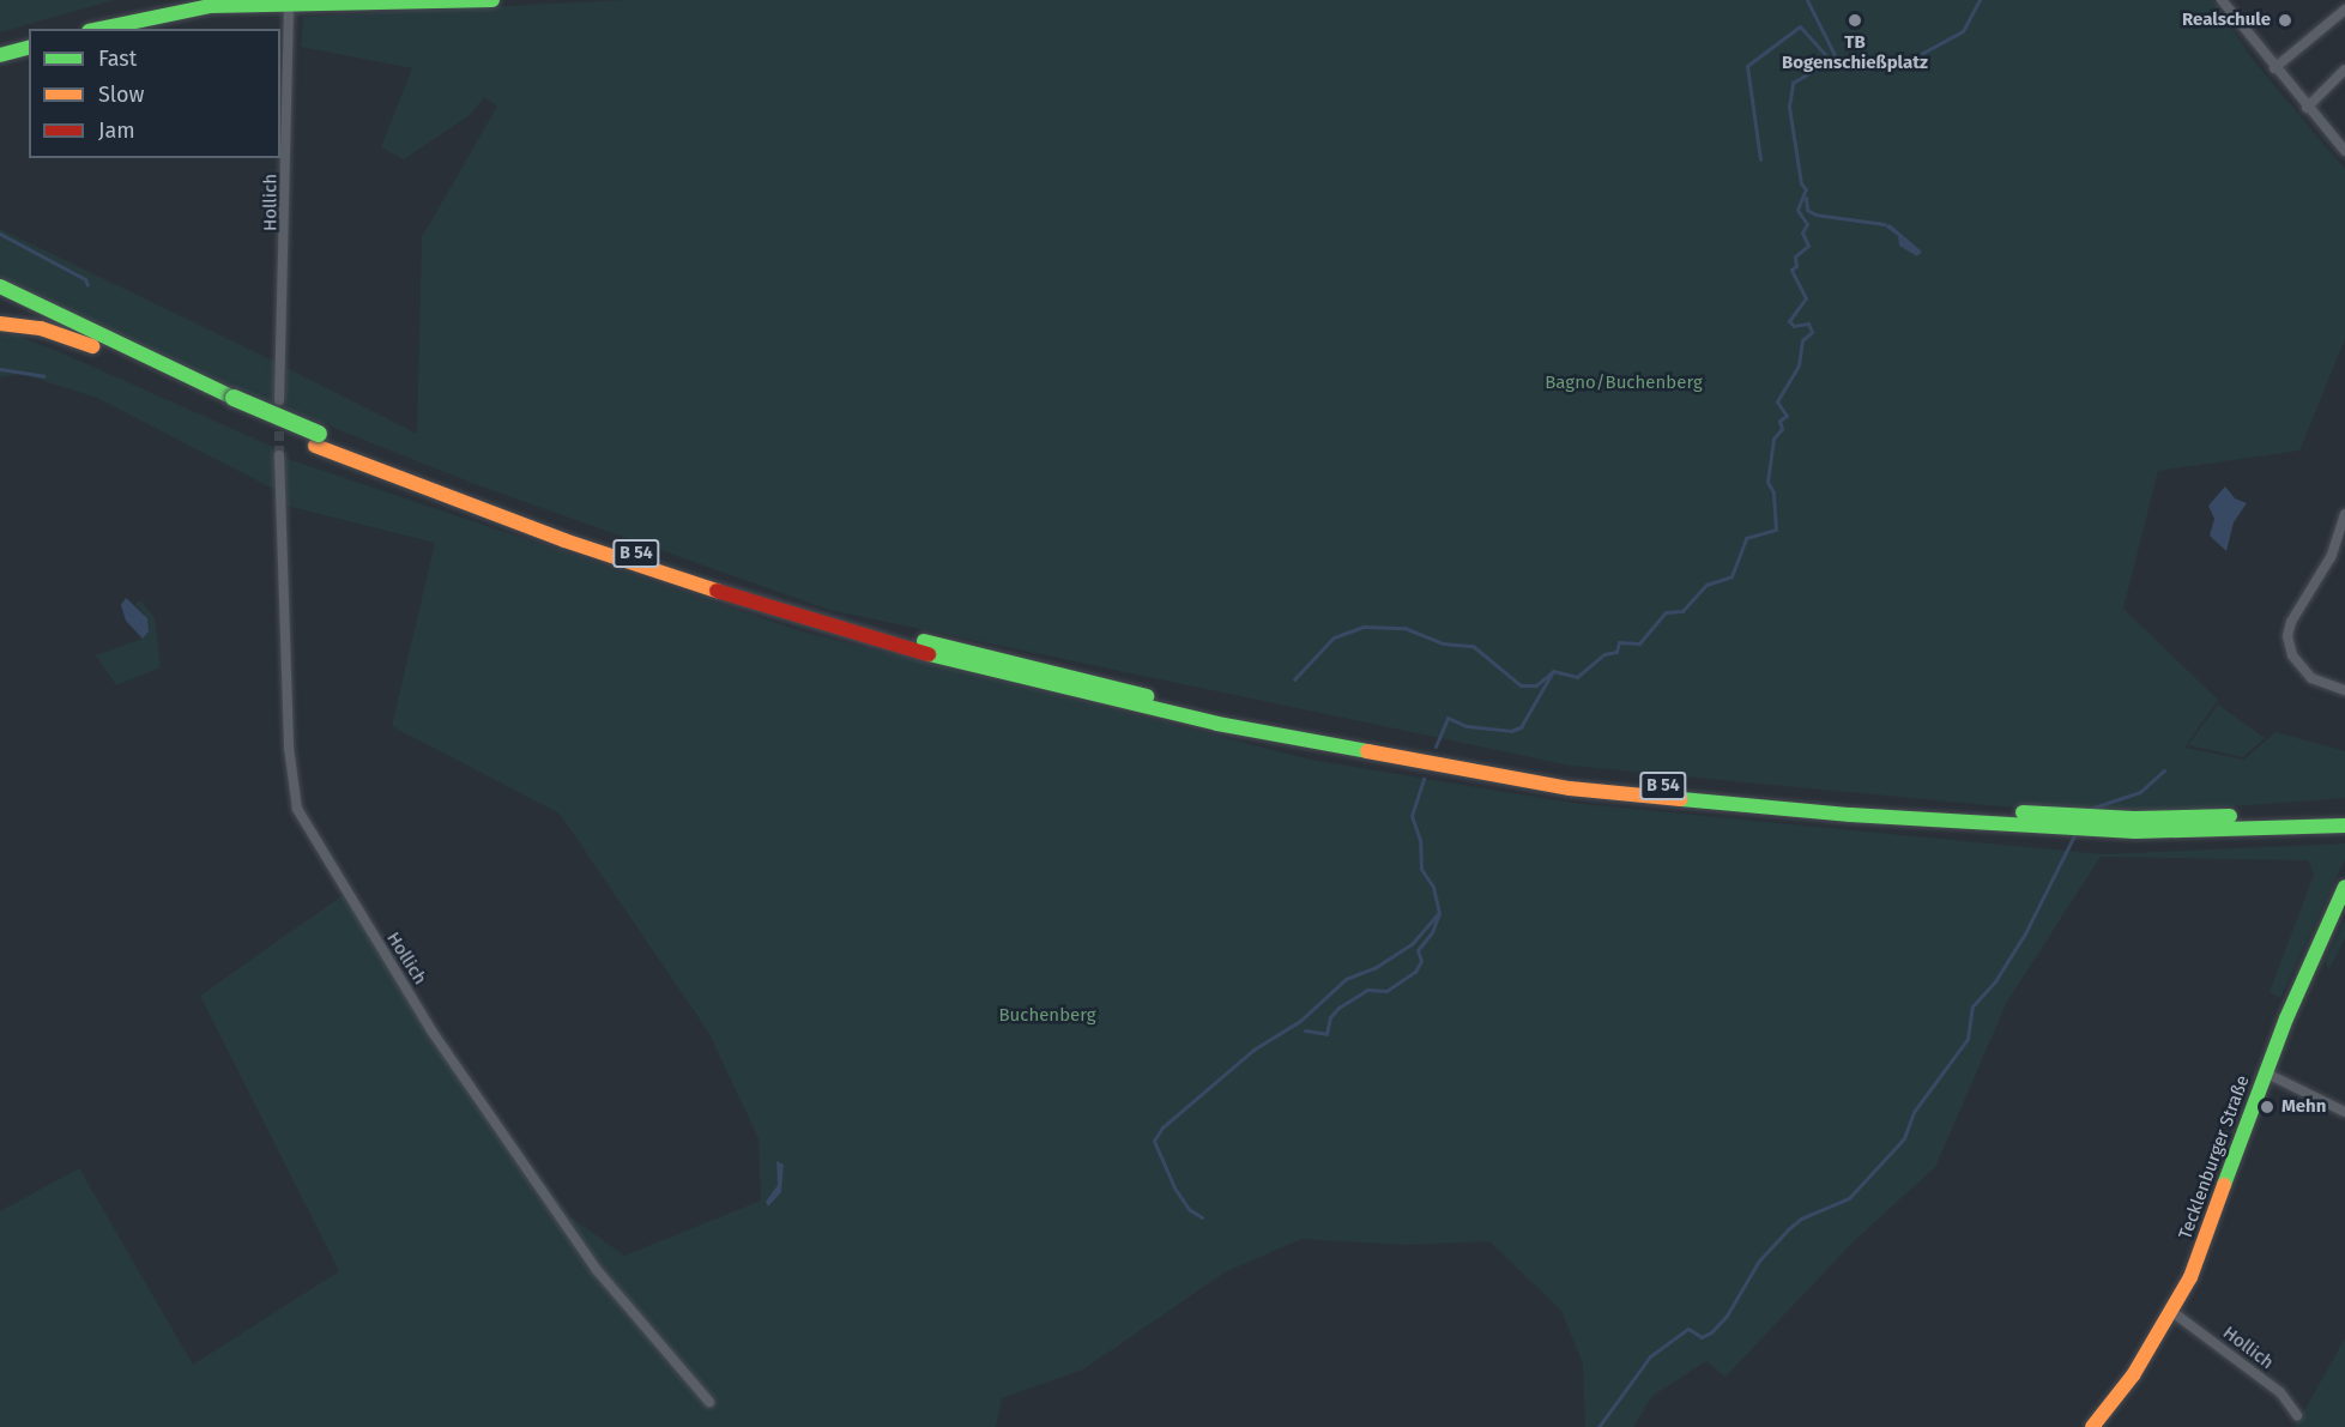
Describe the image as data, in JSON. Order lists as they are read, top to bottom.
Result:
{
  "streets": {
    "main road": ["B 54", "Tecklenburger Straße"],
    "street": ["Hollich"]
  },
  "crossings": [
    ["Hollich", "Tecklenburger Straße"]
  ],
  "parks": ["Bagno/Buchenberg", "Buchenberg"],
  "places": ["TB Bogenschießplatz", "Realschule", "Mehn"],
  "legend": ["Fast", "Slow", "Jam"]
}
